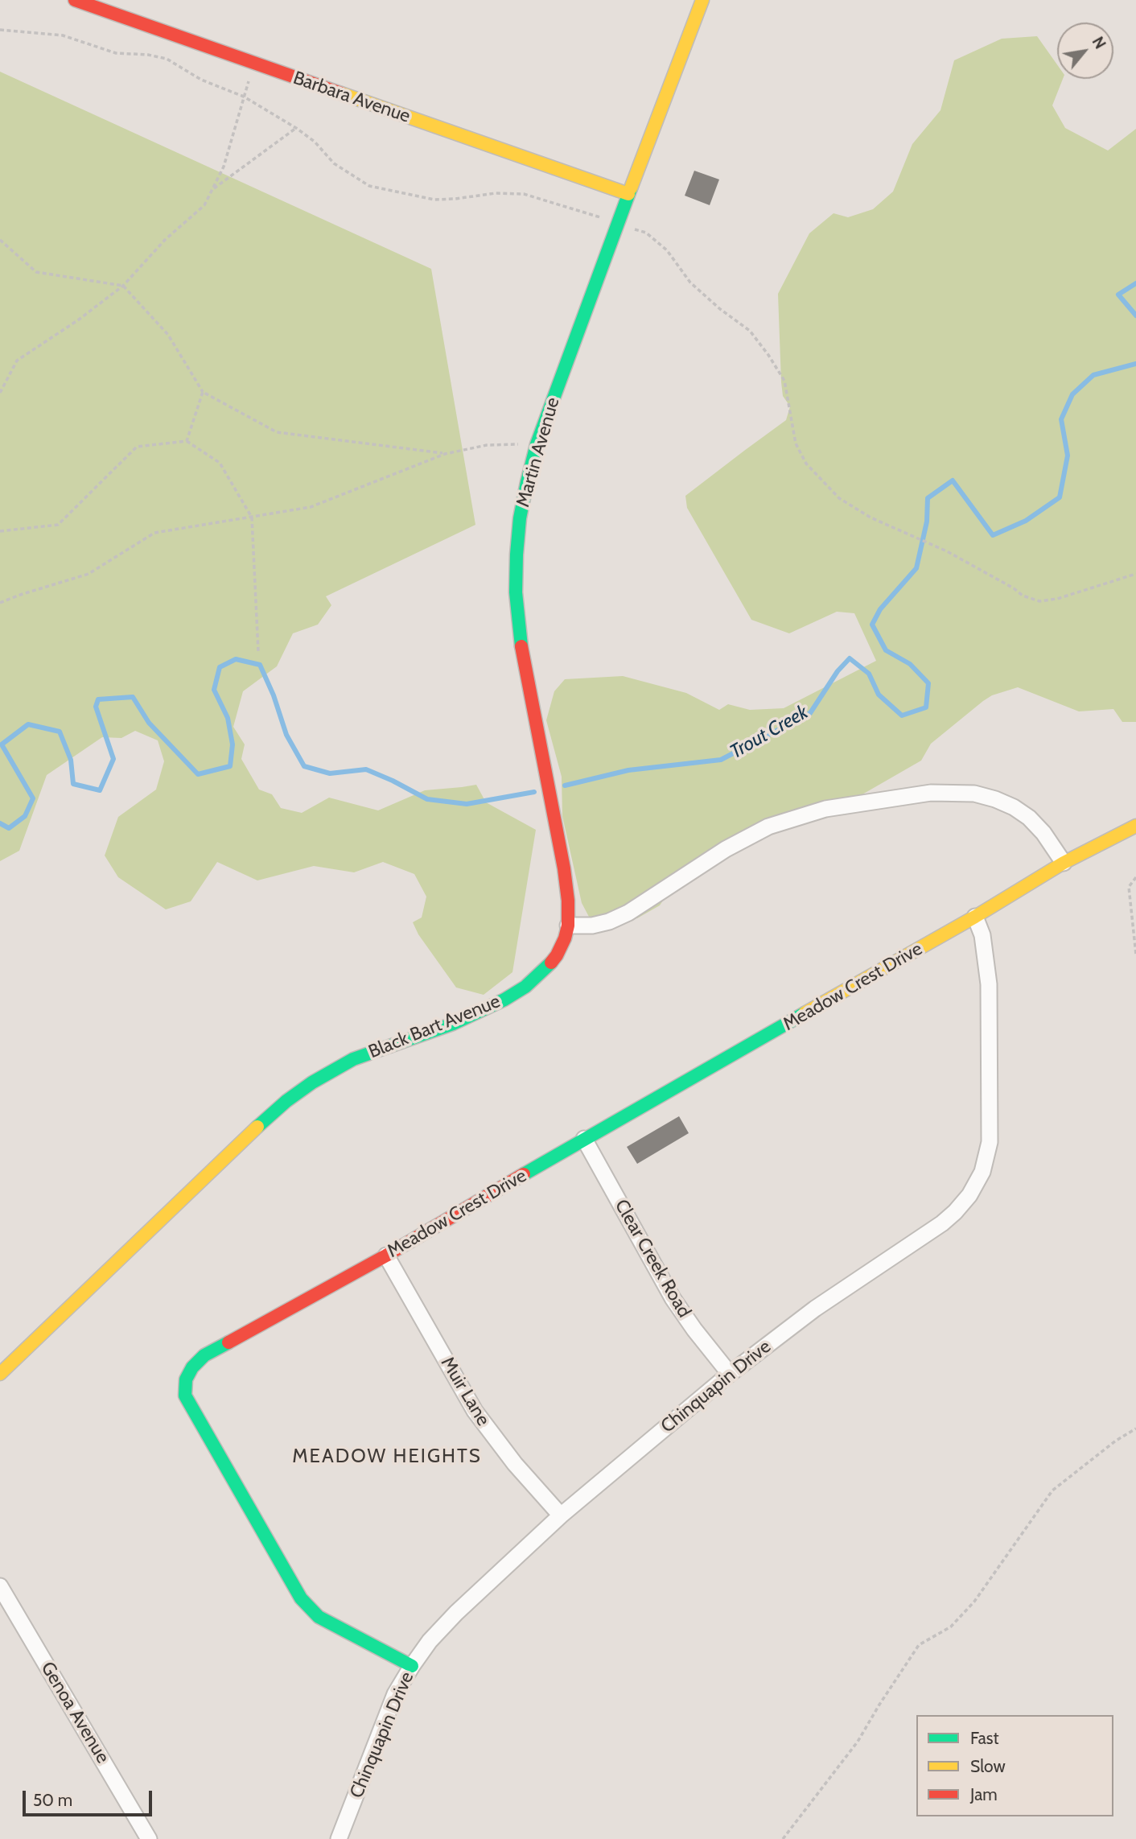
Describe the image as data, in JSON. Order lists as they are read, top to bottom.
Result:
{
  "streets": {
    "street": [
      "Barbara Avenue",
      "Martin Avenue",
      "Meadow Crest Drive",
      "Black Bart Avenue",
      "Clear Creek Road",
      "Chinquapin Drive",
      "Muir Lane",
      "Genoa Avenue"
    ]
  },
  "crossings": [
    ["Barbara Avenue", "Martin Avenue"],
    ["Martin Avenue", "Black Bart Avenue"],
    ["Meadow Crest Drive", "Clear Creek Road"],
    ["Meadow Crest Drive", "Chinquapin Drive"],
    ["Meadow Crest Drive", "Muir Lane"],
    ["Clear Creek Road", "Chinquapin Drive"],
    ["Chinquapin Drive", "Muir Lane"]
  ],
  "districts": ["MEADOW HEIGHTS"],
  "water": ["Trout Creek"],
  "legend": ["Fast", "Slow", "Jam"],
  "scale_bar": "50 m",
  "north": "top right"
}
